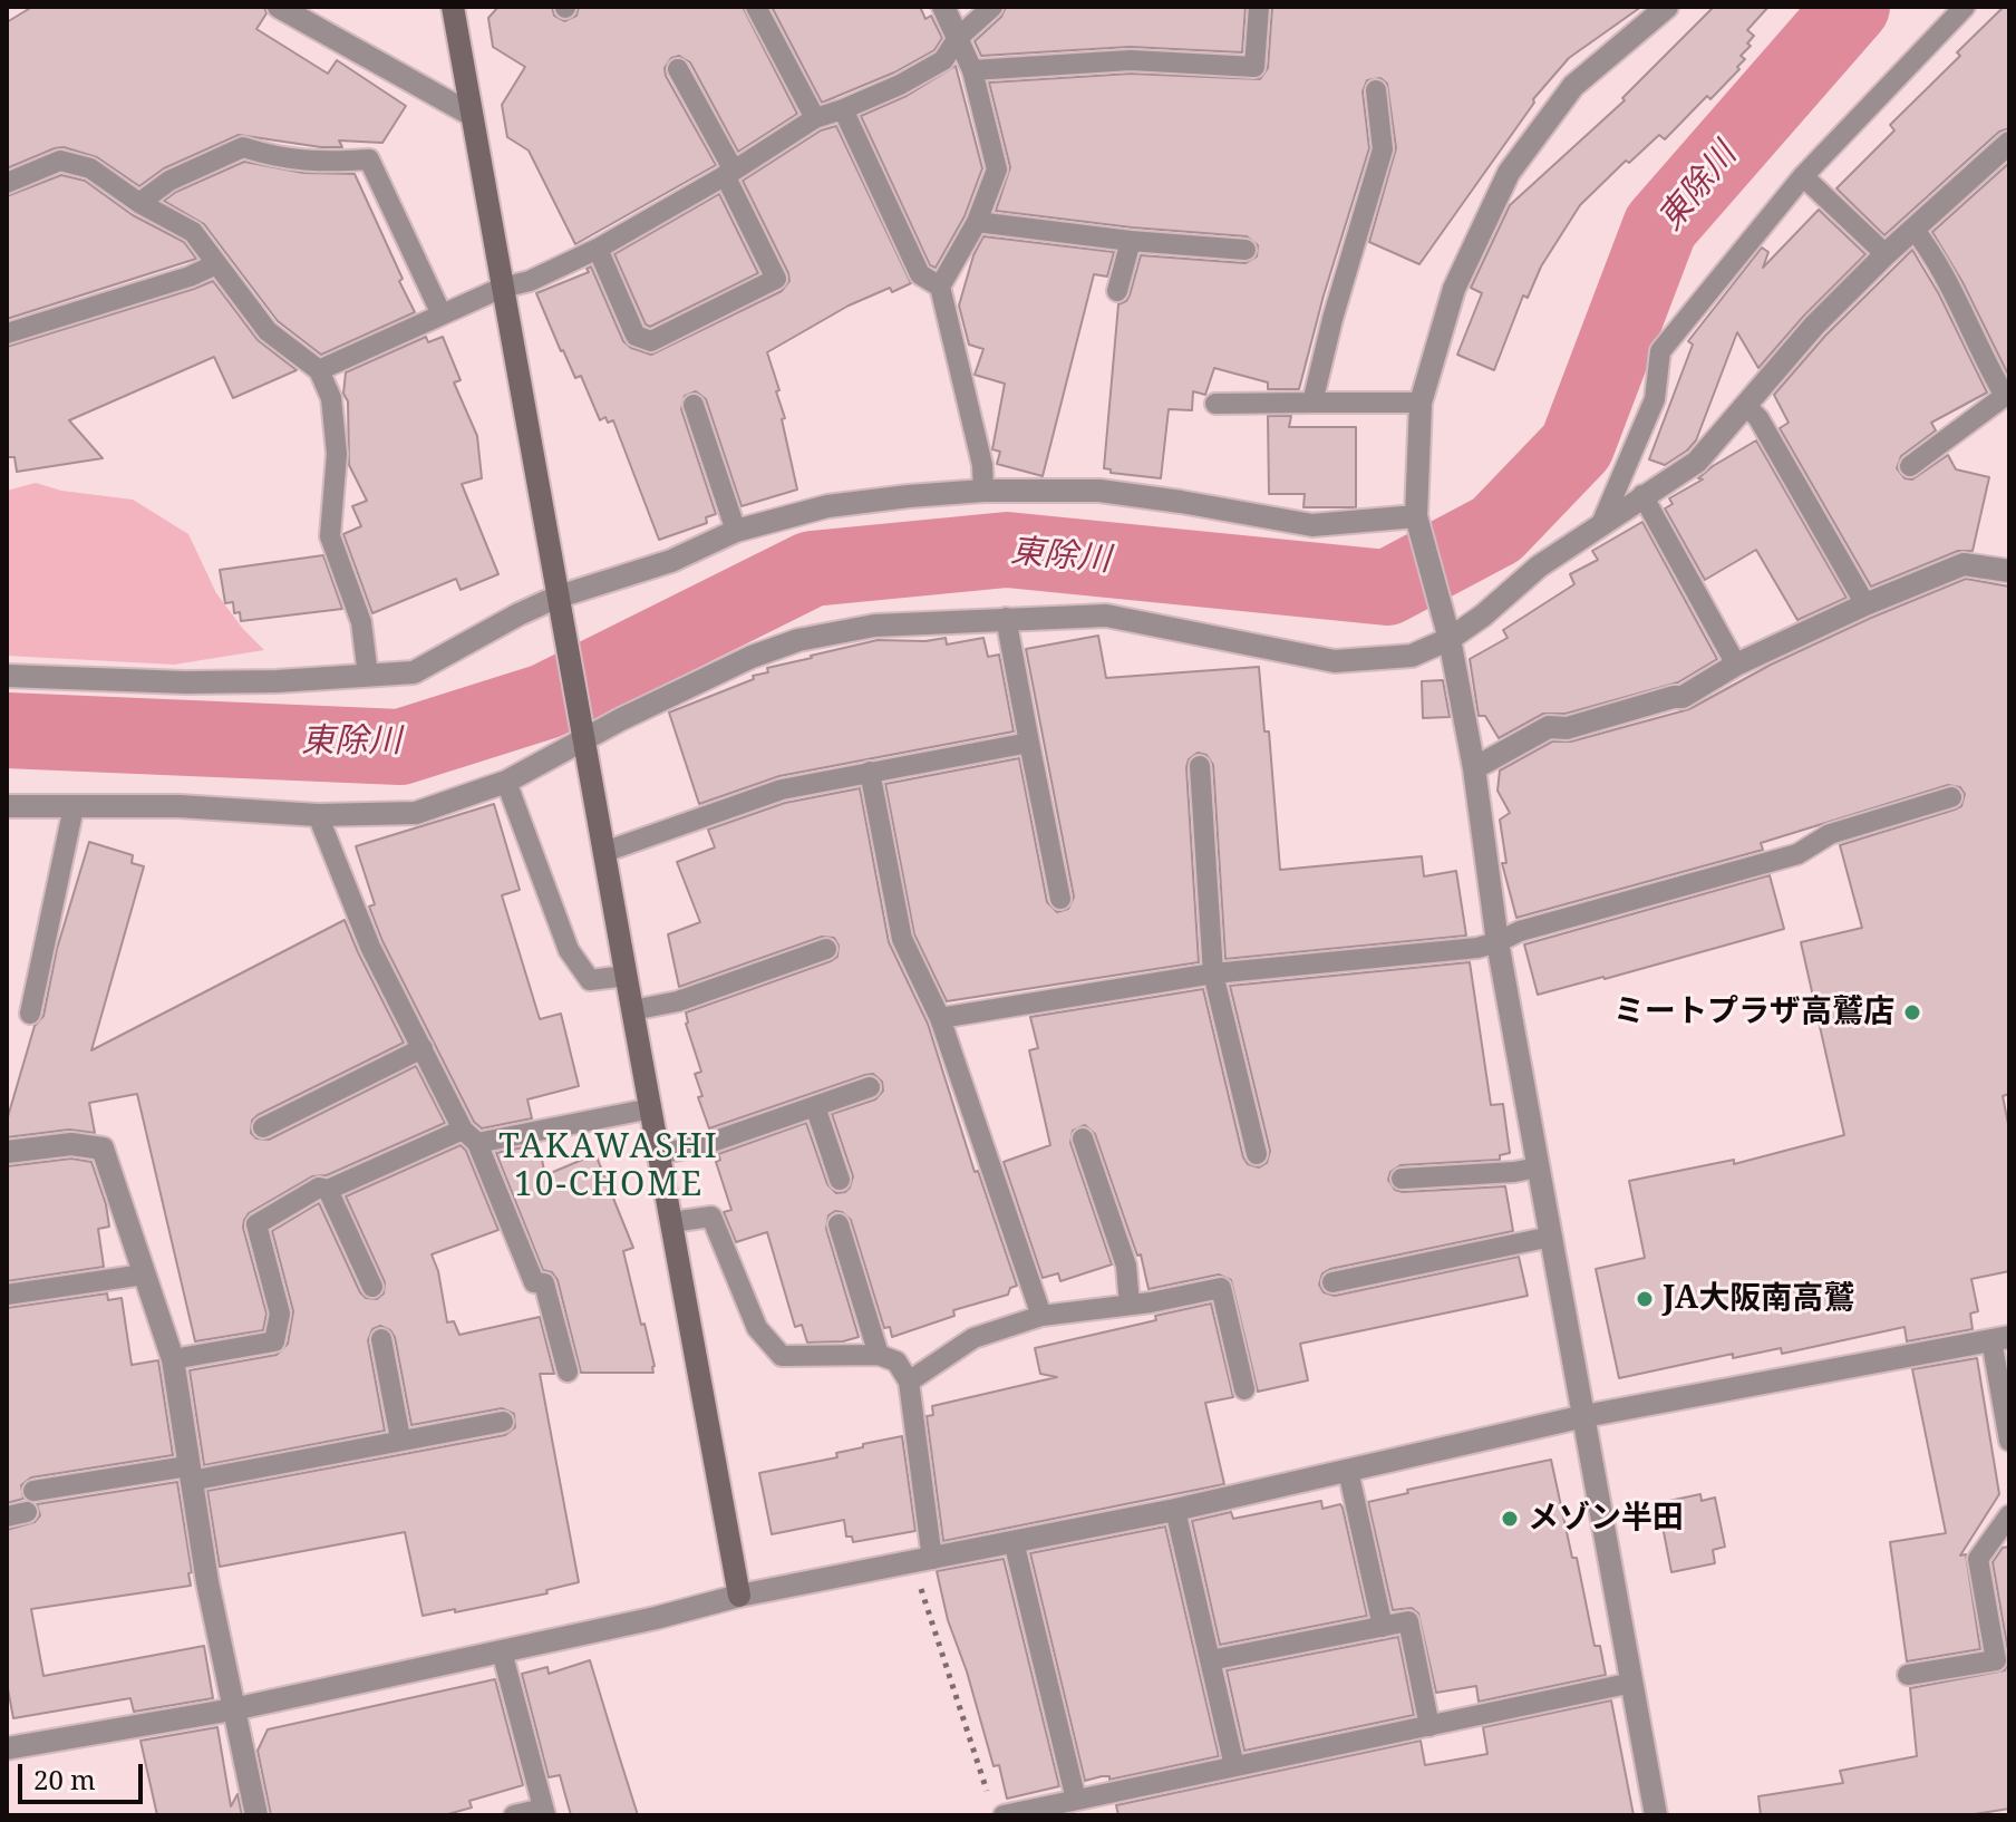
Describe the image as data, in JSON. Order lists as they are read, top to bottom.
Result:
{
  "districts": ["TAKAWASHI 10-CHOME"],
  "water": ["東除川"],
  "places": ["ミートプラザ高鷲店", "JA大阪南高鷲", "メゾン半田"],
  "scale_bar": "20 m"
}
